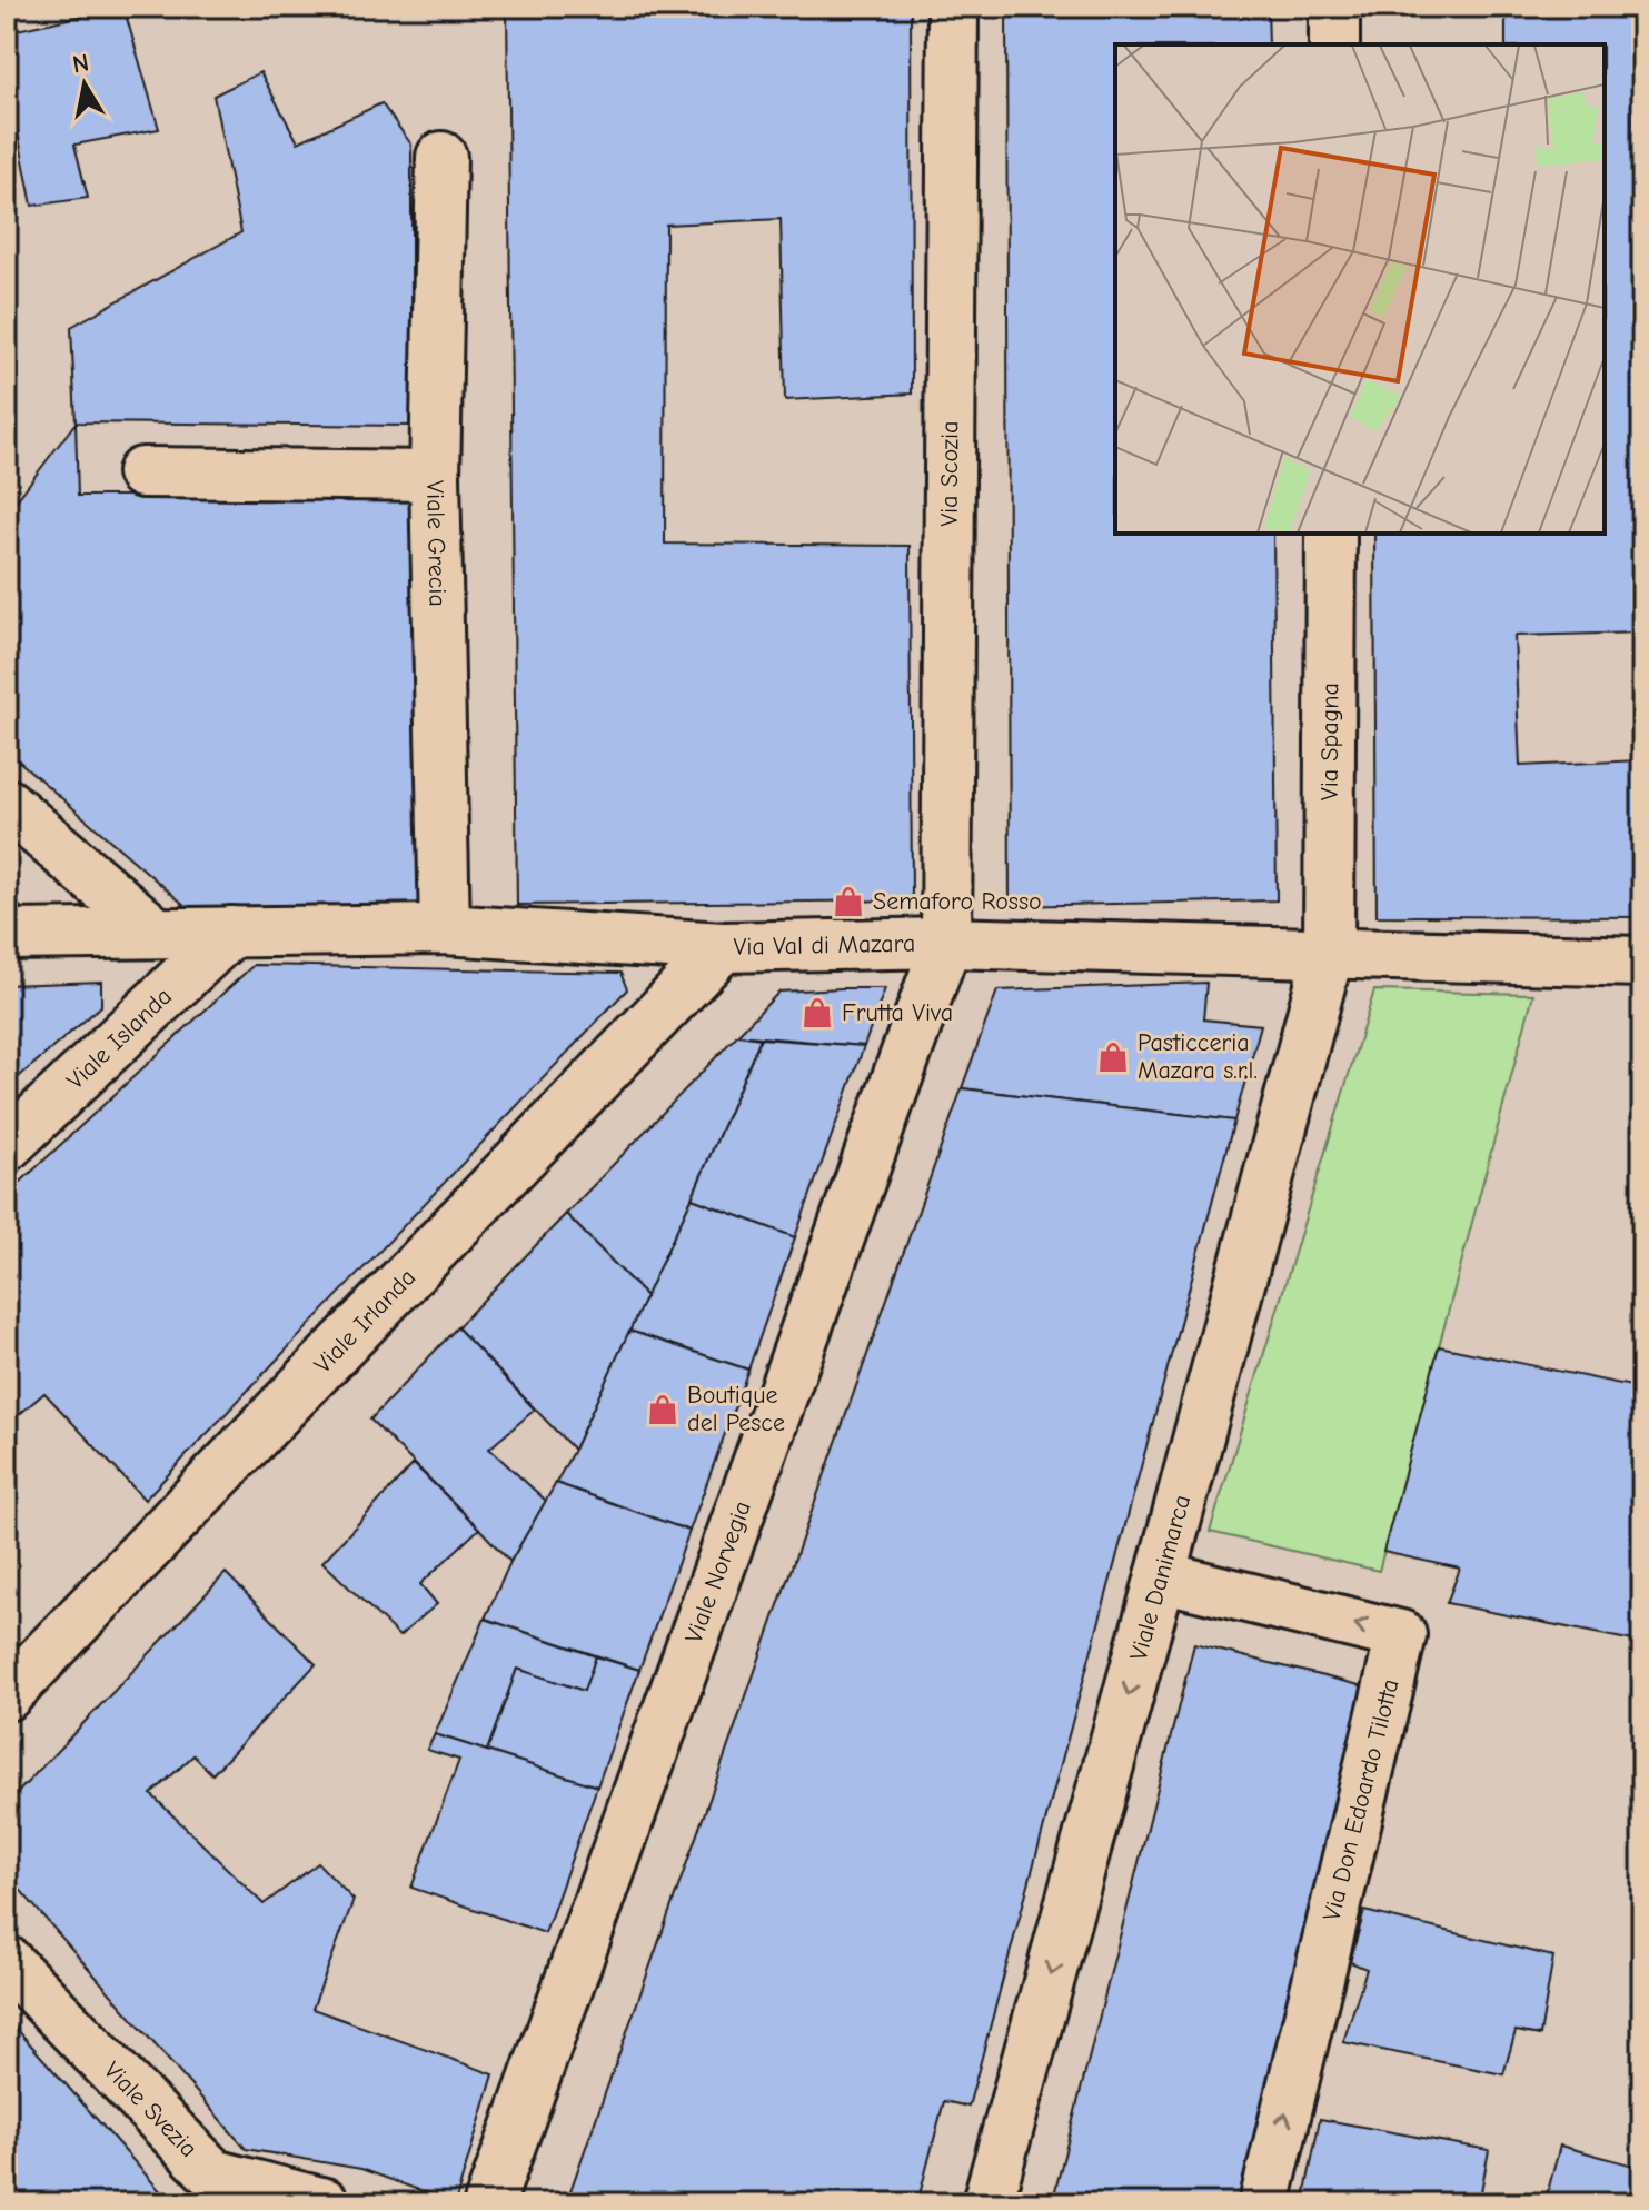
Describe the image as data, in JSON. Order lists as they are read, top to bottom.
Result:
{
  "streets": {
    "street": [
      "Via Scozia",
      "Viale Grecia",
      "Via Spagna",
      "Via Val di Mazara",
      "Viale Islanda",
      "Viale Irlanda",
      "Viale Norvegia",
      "Viale Danimarca",
      "Via Don Edoardo Tilotta",
      "Viale Svezia"
    ]
  },
  "crossings": [
    ["Via Scozia", "Via Val di Mazara"],
    ["Via Scozia", "Viale Norvegia"],
    ["Viale Grecia", "Via Val di Mazara"],
    ["Via Spagna", "Via Val di Mazara"],
    ["Via Spagna", "Viale Danimarca"],
    ["Via Val di Mazara", "Viale Islanda"],
    ["Via Val di Mazara", "Viale Irlanda"],
    ["Via Val di Mazara", "Viale Norvegia"],
    ["Via Val di Mazara", "Viale Danimarca"],
    ["Viale Danimarca", "Via Don Edoardo Tilotta"]
  ],
  "one_way": ["Viale Danimarca"],
  "places": {
    "shop": [
      "Semaforo Rosso",
      "Frutta Viva",
      "Pasticceria Mazara s.r.l.",
      "Boutique del Pesce"
    ]
  },
  "north": "top"
}
